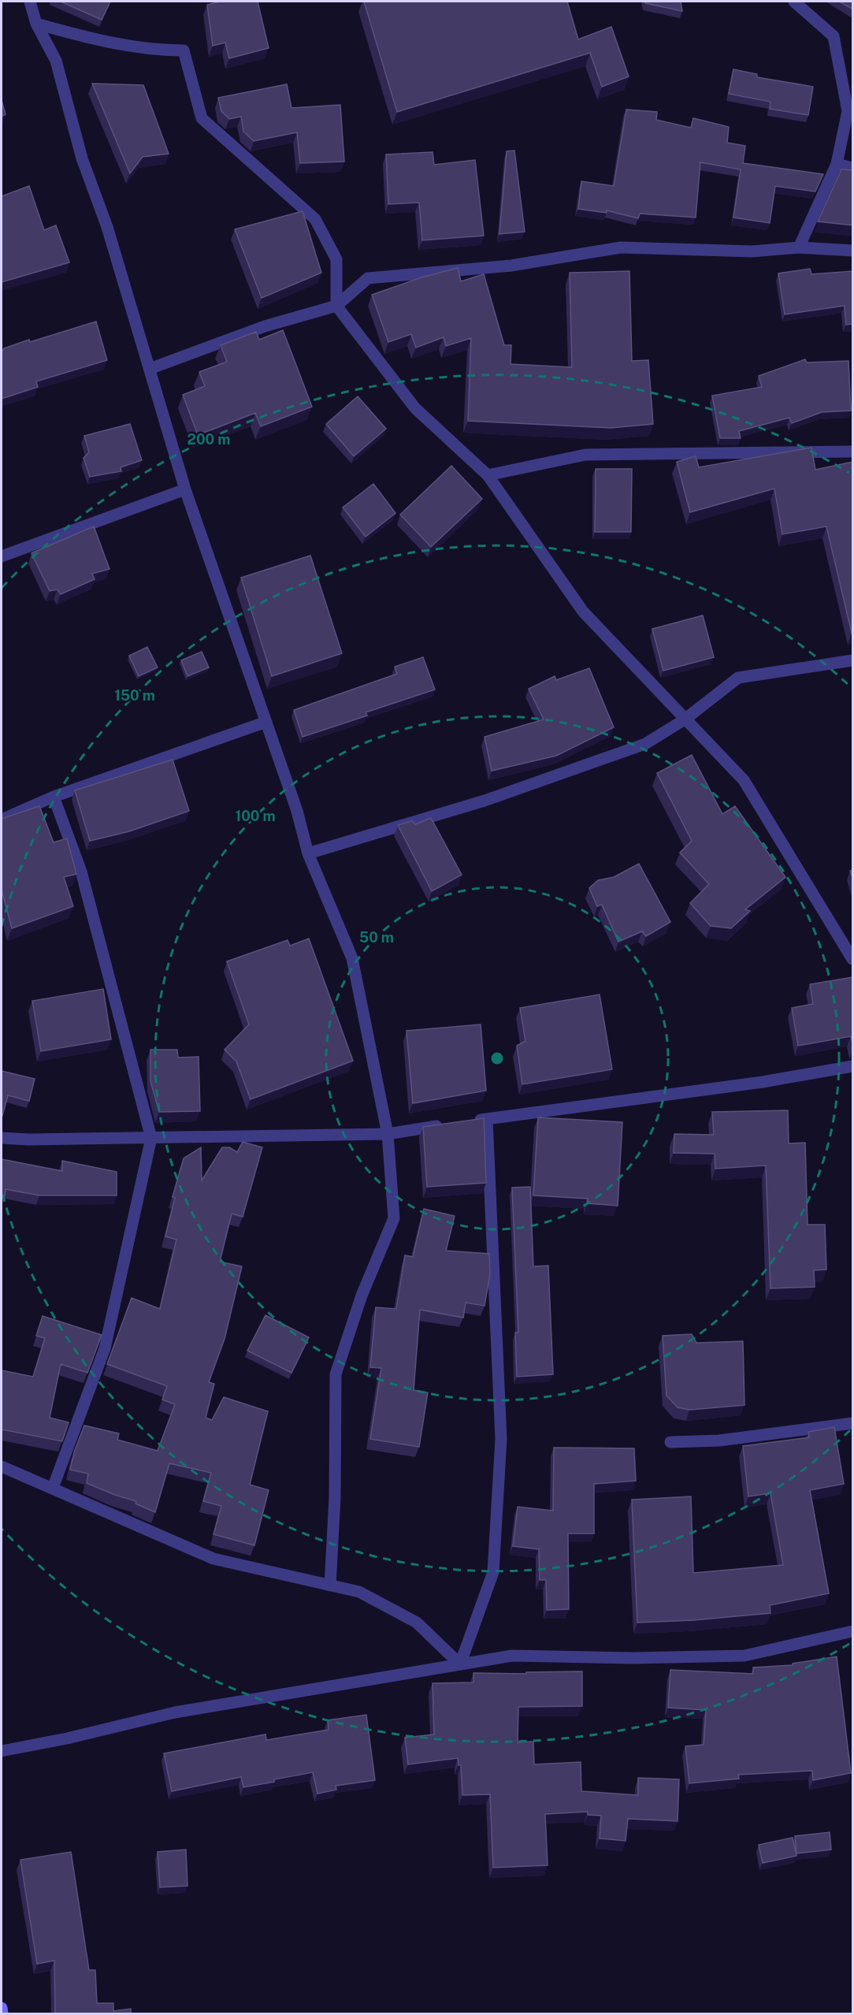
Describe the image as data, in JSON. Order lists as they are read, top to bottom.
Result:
{
  "rings": [
    "200 m",
    "150 m",
    "100 m",
    "50 m"
  ]
}
